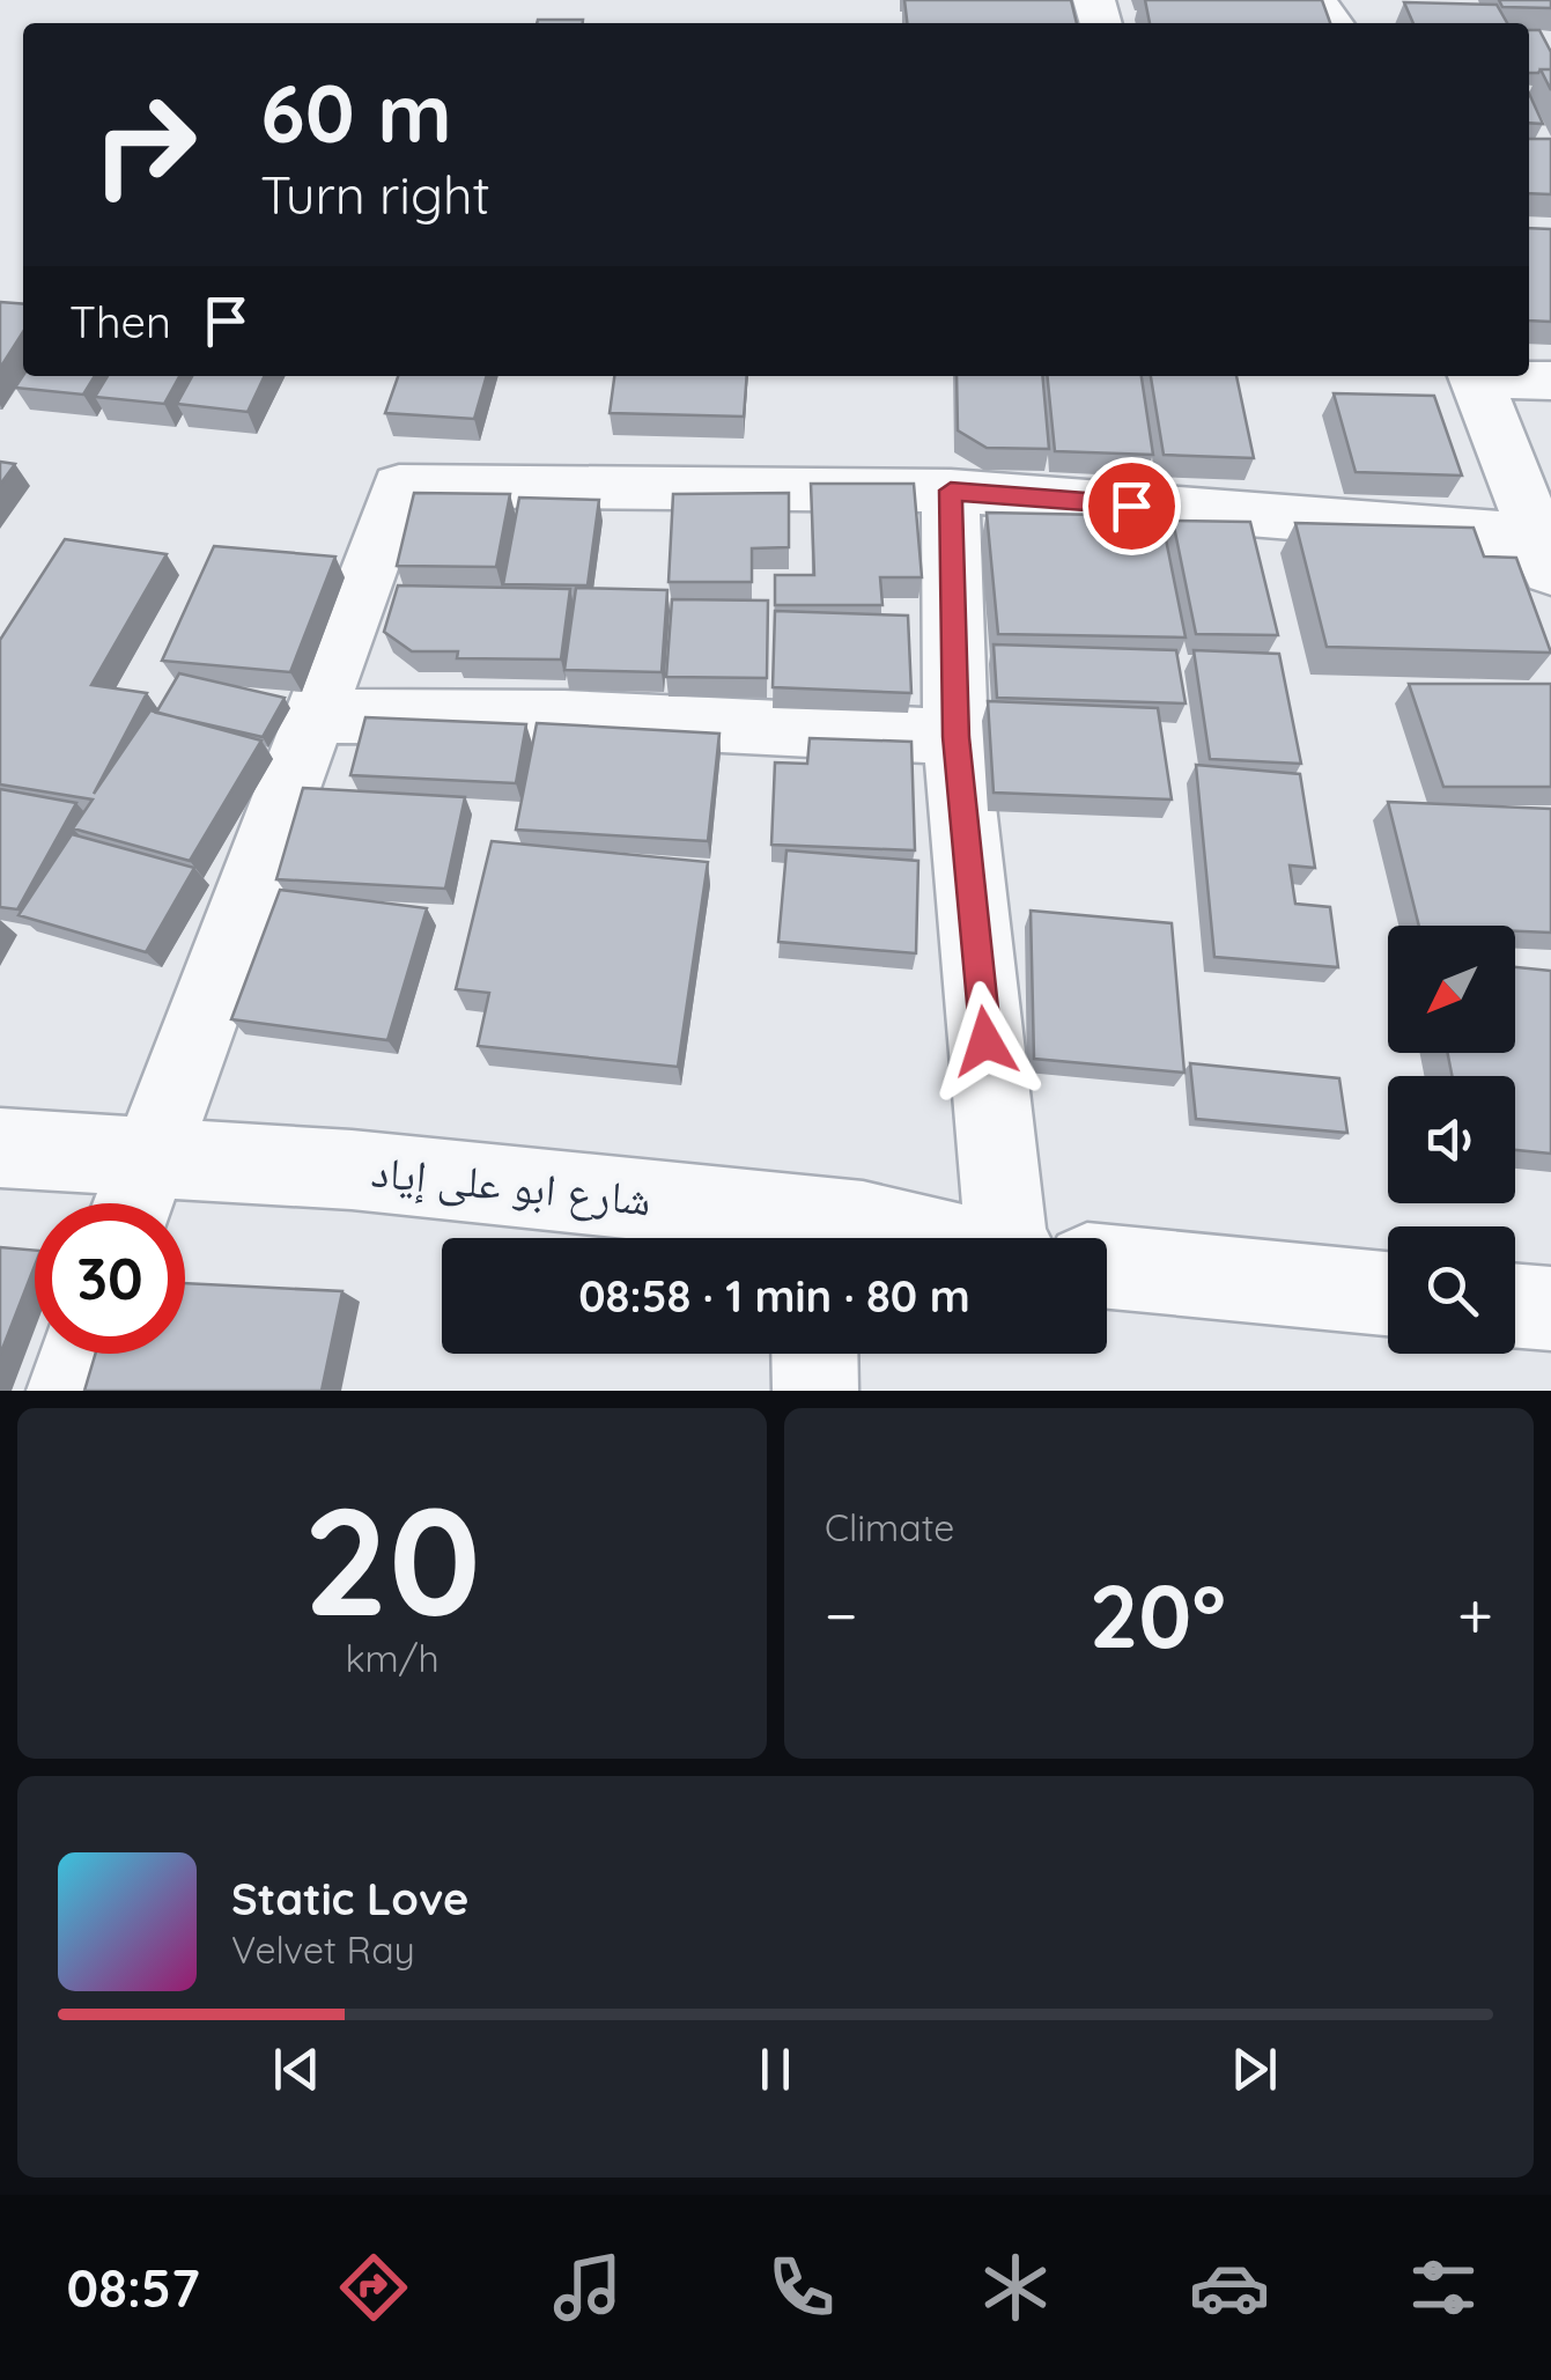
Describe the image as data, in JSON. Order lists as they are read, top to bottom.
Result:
{
  "streets": {
    "street": ["شارع ابو على إياد"]
  },
  "north": "bottom left",
  "page": {
    "turn": ["60 m", "Turn right"],
    "then": "Then",
    "limit": "30",
    "trip": "08:58 · 1 min · 80 m",
    "tile": [
      ["20", "km/h"],
      "Climate"
    ],
    "heat": ["−", "20°", "+"],
    "song": ["Static Love", "Velvet Ray"],
    "tabs": "08:57"
  }
}
